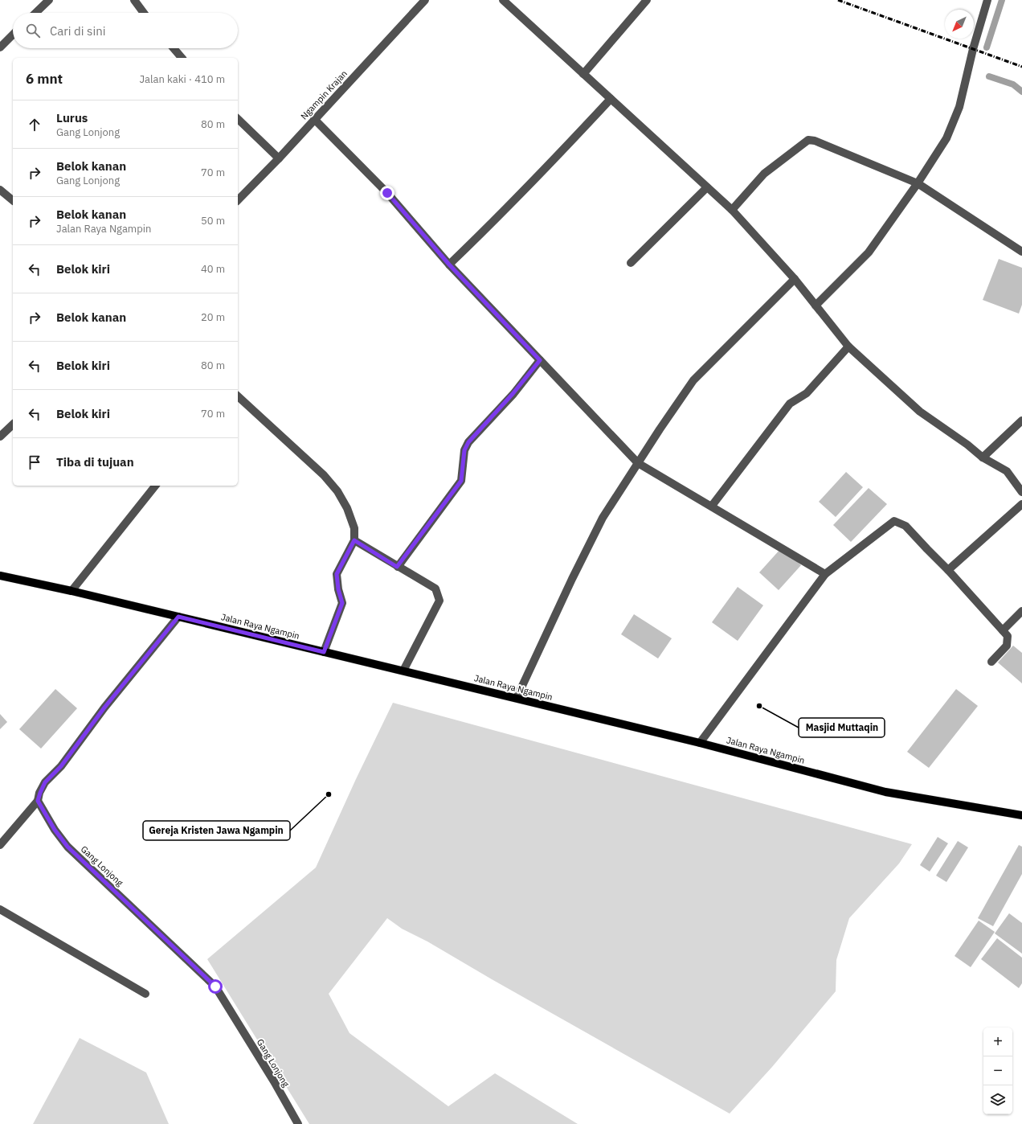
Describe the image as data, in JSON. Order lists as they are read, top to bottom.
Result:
{
  "streets": {
    "main road": ["Jalan Raya Ngampin"],
    "street": ["Ngampin Krajan", "Gang Lonjong"]
  },
  "places": ["Masjid Muttaqin", "Gereja Kristen Jawa Ngampin"],
  "north": "bottom left",
  "page": {
    "search": "Cari di sini",
    "heading": ["6 mnt", "Jalan kaki · 410 m"],
    "list": [
      ["Lurus", "Gang Lonjong", "80 m"],
      ["Belok kanan", "Gang Lonjong", "70 m"],
      ["Belok kanan", "Jalan Raya Ngampin", "50 m"],
      ["Belok kiri", "40 m"],
      ["Belok kanan", "20 m"],
      ["Belok kiri", "80 m"],
      ["Belok kiri", "70 m"],
      "Tiba di tujuan"
    ],
    "map_buttons": ["+", "−"]
  }
}
